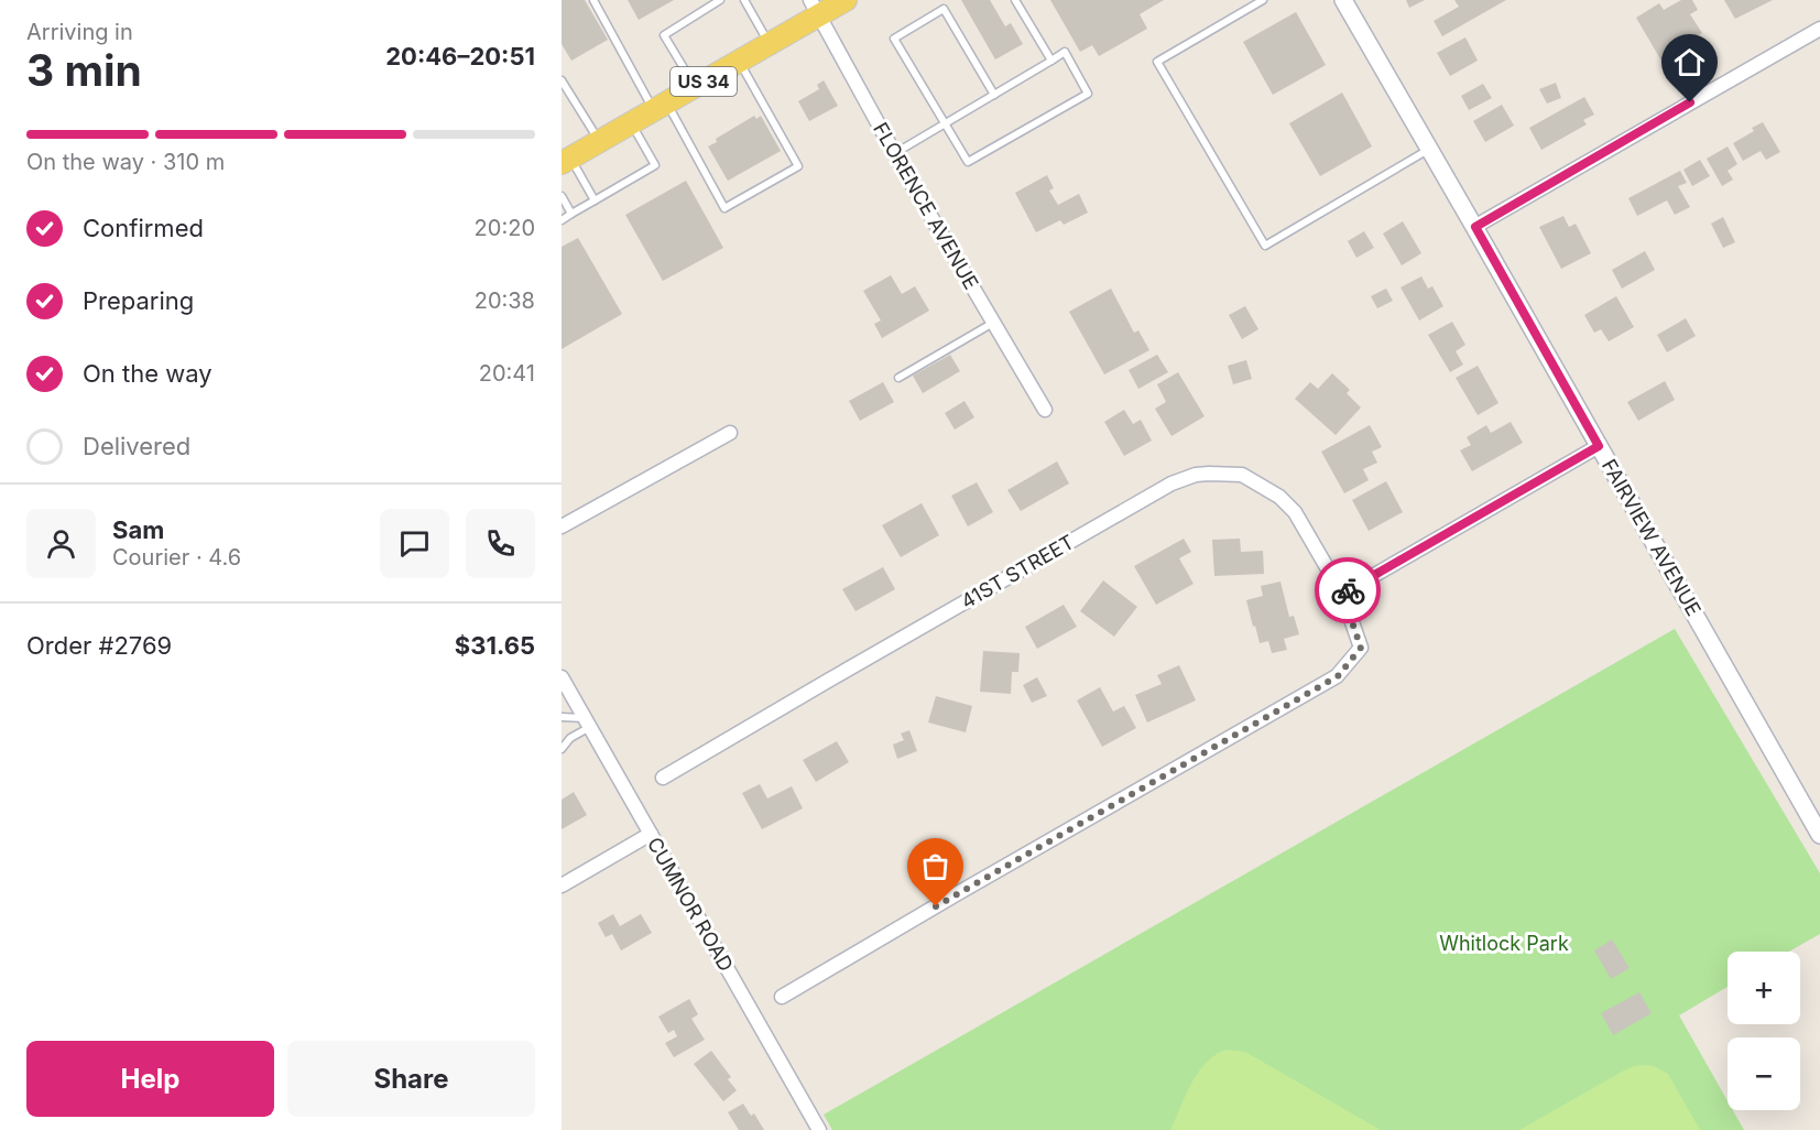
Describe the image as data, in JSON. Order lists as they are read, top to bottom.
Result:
{
  "streets": {
    "main road": ["US 34"],
    "street": [
      "FLORENCE AVENUE",
      "FAIRVIEW AVENUE",
      "41ST STREET",
      "CUMNOR ROAD"
    ]
  },
  "crossings": [
    ["US 34", "FLORENCE AVENUE"]
  ],
  "parks": ["Whitlock Park"],
  "page": {
    "heading": ["3 min", "Arriving in", "20:46–20:51"],
    "panel": [
      "Sam",
      "Courier · 4.6",
      "Order #2769",
      "$31.65"
    ],
    "bar": "On the way · 310 m",
    "list": [
      ["Confirmed", "20:20"],
      ["Preparing", "20:38"],
      ["On the way", "20:41"],
      "Delivered"
    ],
    "map_buttons": ["+", "−"],
    "buttons": ["Help", "Share"]
  }
}
